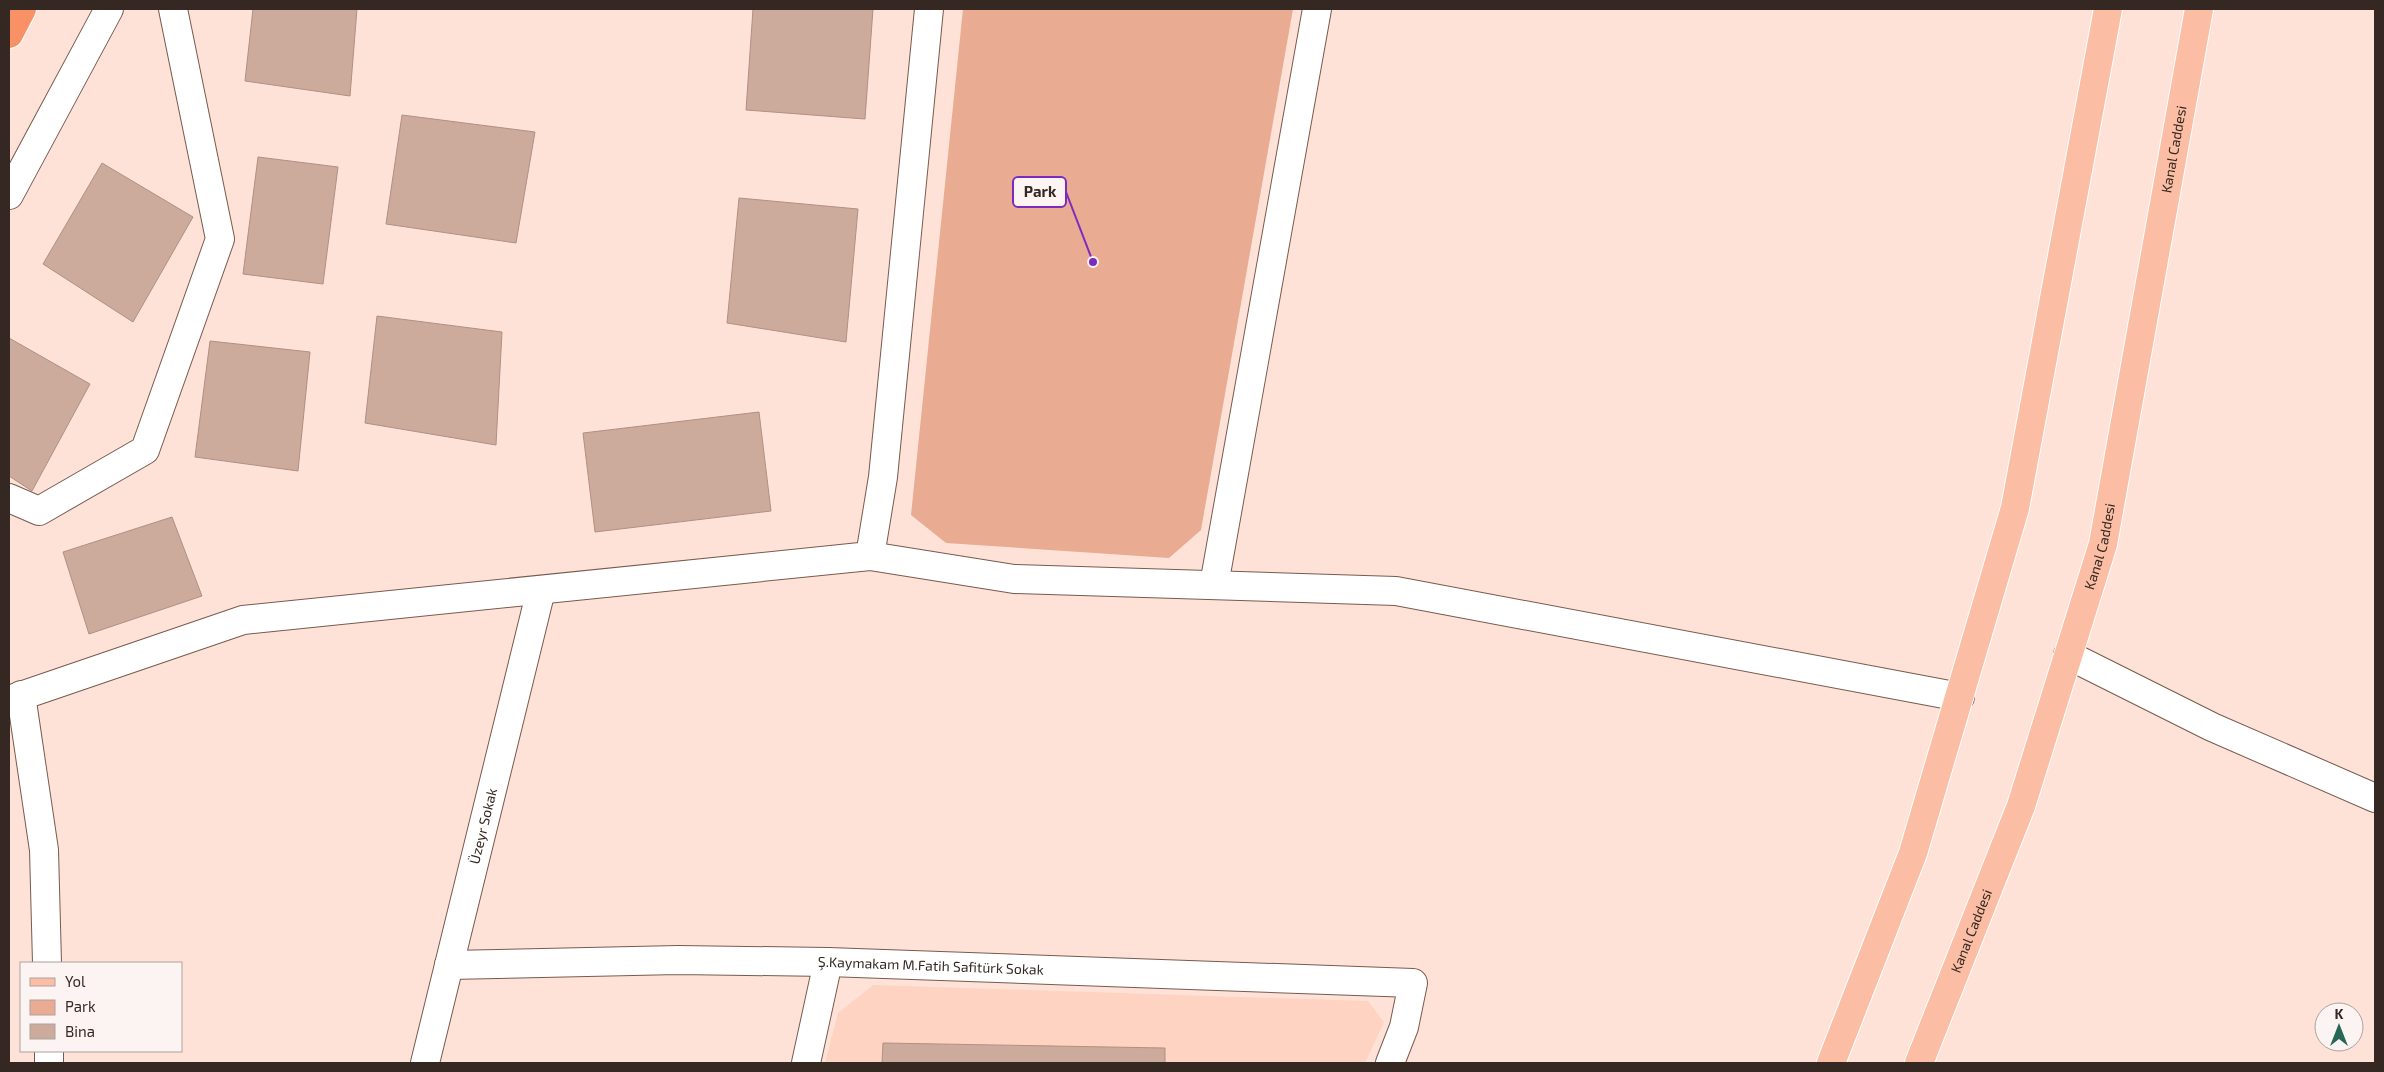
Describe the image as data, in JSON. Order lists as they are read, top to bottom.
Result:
{
  "streets": {
    "main road": ["Kanal Caddesi"],
    "street": ["Üzeyr Sokak", "Ş.Kaymakam M.Fatih Safitürk Sokak"]
  },
  "crossings": [
    ["Üzeyr Sokak", "Ş.Kaymakam M.Fatih Safitürk Sokak"]
  ],
  "places": ["Park"],
  "legend": ["Yol", "Park", "Bina"],
  "north": "top"
}
